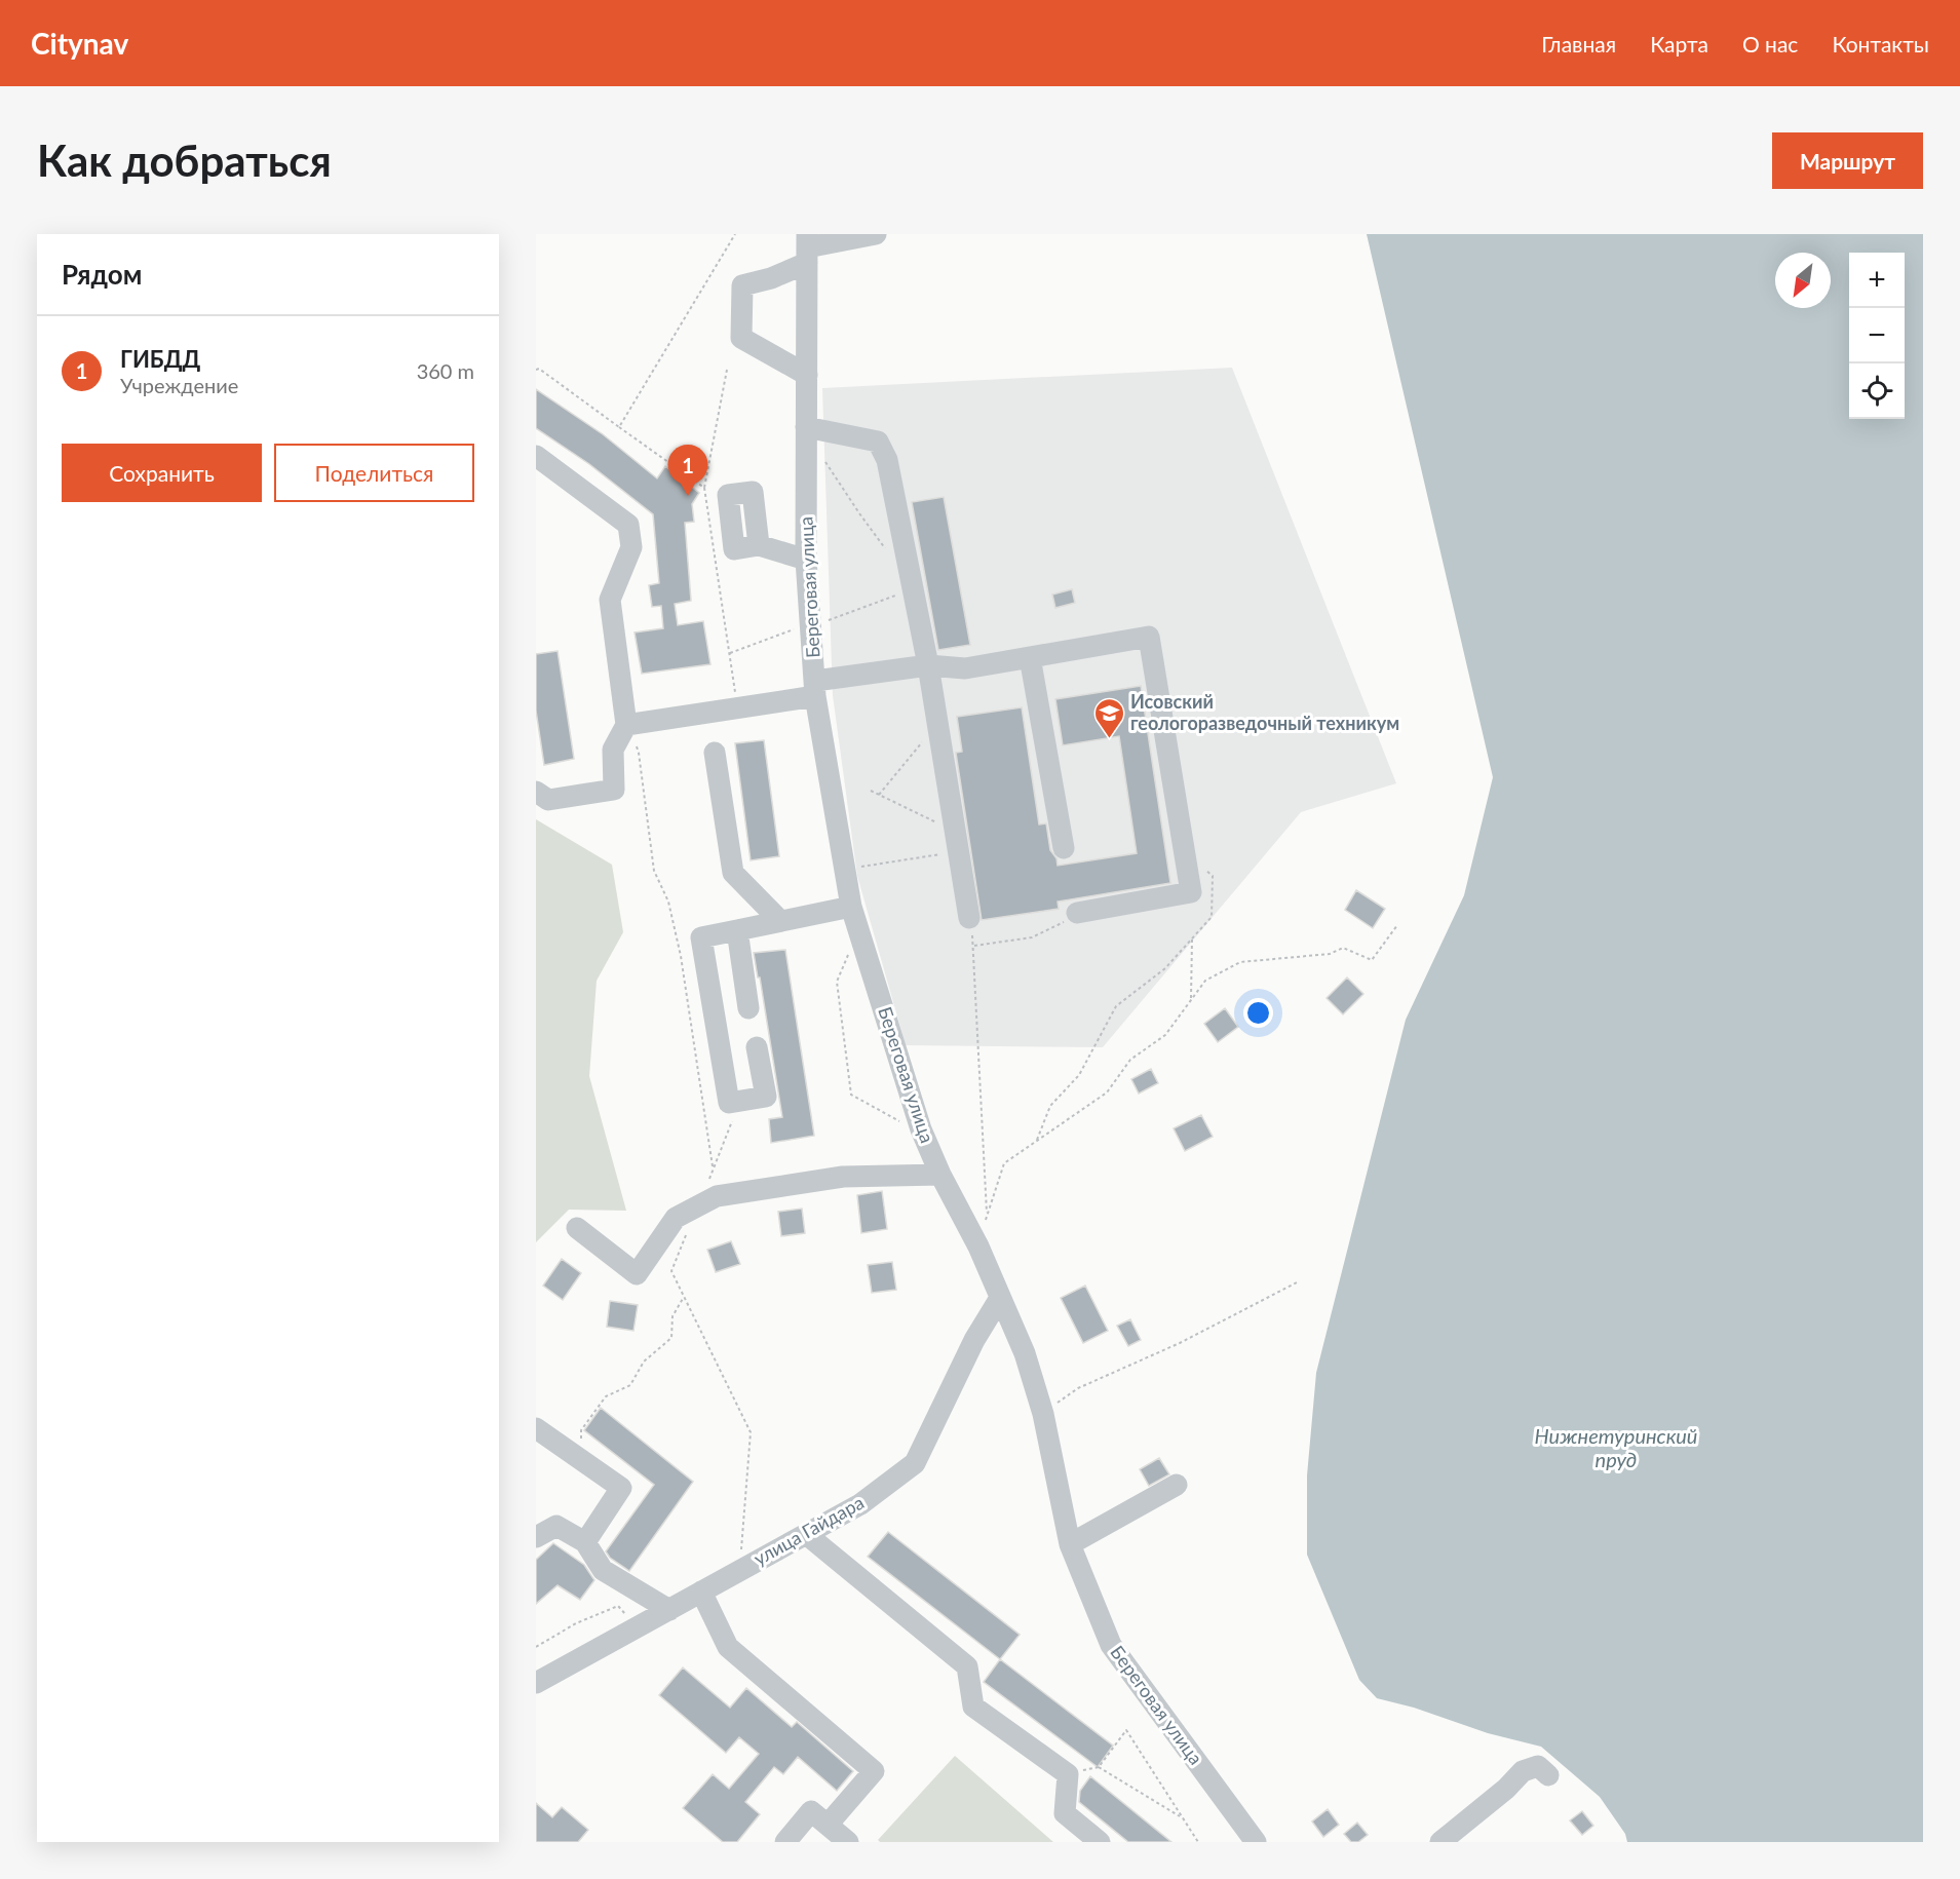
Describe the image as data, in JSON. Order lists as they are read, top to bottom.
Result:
{
  "streets": {
    "street": ["Береговая улица", "улица Гайдара"]
  },
  "crossings": [
    ["Береговая улица", "улица Гайдара"]
  ],
  "water": ["Нижнетуринский пруд"],
  "places": {
    "school or university": ["Исовский геологоразведочный техникум"]
  },
  "north": "bottom left",
  "page": {
    "header": "Citynav",
    "nav": [
      "Главная",
      "Карта",
      "О нас",
      "Контакты"
    ],
    "buttons": [
      "Маршрут",
      ["Сохранить", "Поделиться"]
    ],
    "title": "Как добраться",
    "heading": "Рядом",
    "map_buttons": ["+", "−"],
    "list": [
      {
        "mark": "1",
        "name": "ГИБДД",
        "note": "Учреждение",
        "value": "360 m"
      }
    ],
    "pins": "1"
  }
}
